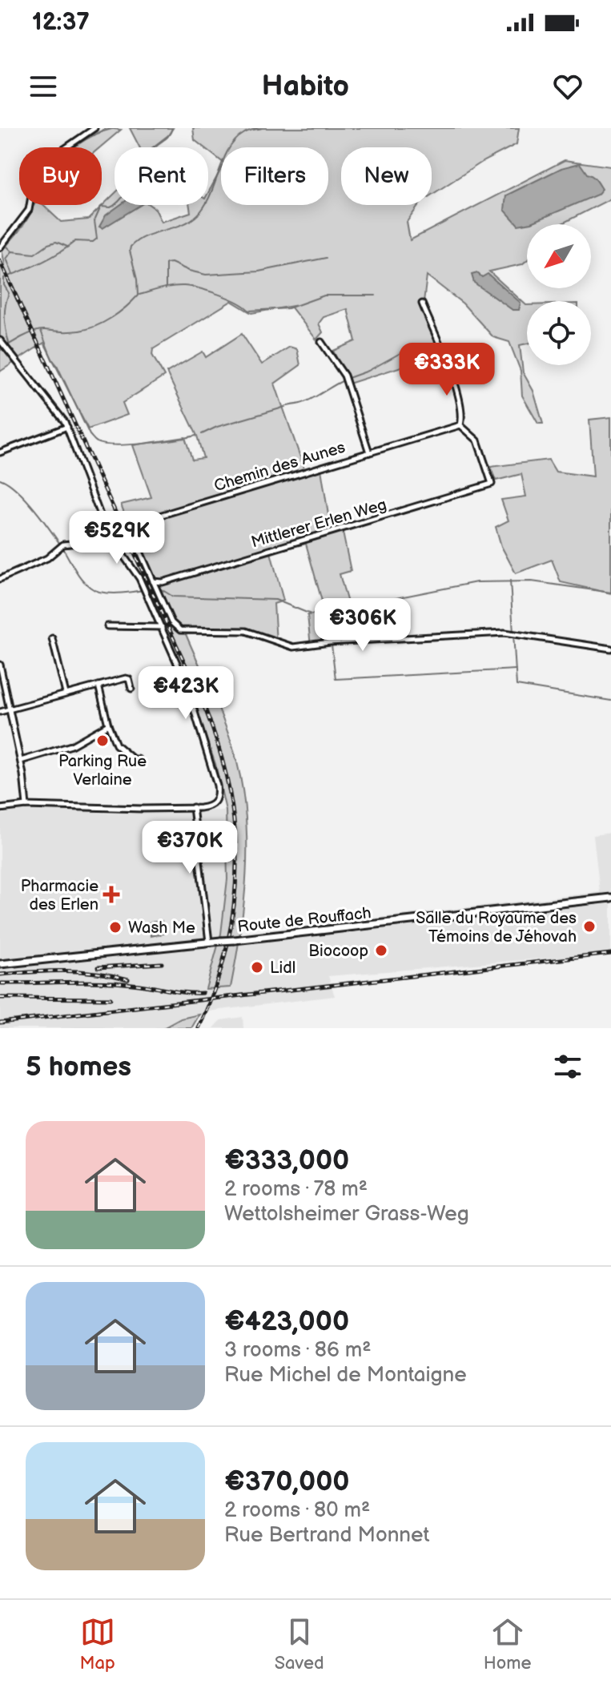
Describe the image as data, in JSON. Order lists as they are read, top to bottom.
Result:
{
  "streets": {
    "main road": ["Route de Rouffach"],
    "street": ["Chemin des Aunes", "Mittlerer Erlen Weg"]
  },
  "crossings": [
    ["Chemin des Aunes", "Mittlerer Erlen Weg"]
  ],
  "places": {
    "other": [
      "Parking Rue Verlaine",
      "Salle du Royaume des Témoins de Jéhovah",
      "Wash Me",
      "Biocoop",
      "Lidl"
    ],
    "health": ["Pharmacie des Erlen"]
  },
  "north": "bottom left",
  "page": {
    "status": "12:37",
    "header": "Habito",
    "chip": [
      "Buy",
      "Rent",
      "Filters",
      "New"
    ],
    "price": [
      "€333K",
      "€529K",
      "€306K",
      "€423K",
      "€370K"
    ],
    "heading": "5 homes",
    "list": [
      {
        "name": "€333,000",
        "note": "2 rooms · 78 m² · Wettolsheimer Grass-Weg"
      },
      {
        "name": "€423,000",
        "note": "3 rooms · 86 m² · Rue Michel de Montaigne"
      },
      {
        "name": "€370,000",
        "note": "2 rooms · 80 m² · Rue Bertrand Monnet"
      }
    ],
    "tabs": ["Map", "Saved", "Home"]
  }
}
